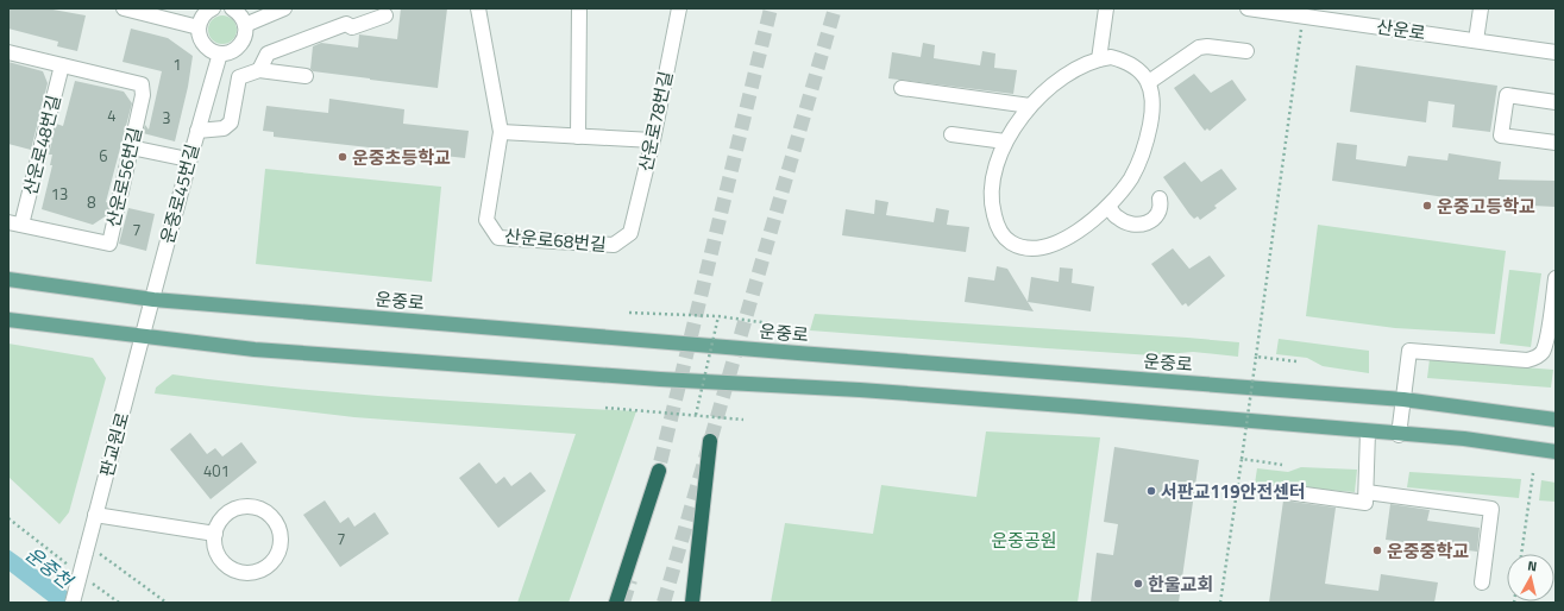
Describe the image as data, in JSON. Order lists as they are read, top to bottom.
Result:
{
  "streets": {
    "main road": ["운중로"],
    "street": [
      "산운로",
      "산운로78번길",
      "산운로48번길",
      "산운로56번길",
      "운중로45번길",
      "산운로68번길",
      "판교원로"
    ]
  },
  "crossings": [
    ["산운로78번길", "산운로68번길"],
    ["산운로48번길", "산운로56번길"],
    ["운중로45번길", "운중로"],
    ["운중로45번길", "판교원로"]
  ],
  "water": ["운중천"],
  "parks": ["운중공원"],
  "places": [
    "운중초등학교",
    "운중고등학교",
    "서판교119안전센터",
    "운중중학교",
    "한울교회"
  ],
  "house_numbers": [
    "1",
    "4",
    "3",
    "6",
    "13",
    "8",
    "7",
    "401",
    "7"
  ],
  "north": "top"
}
